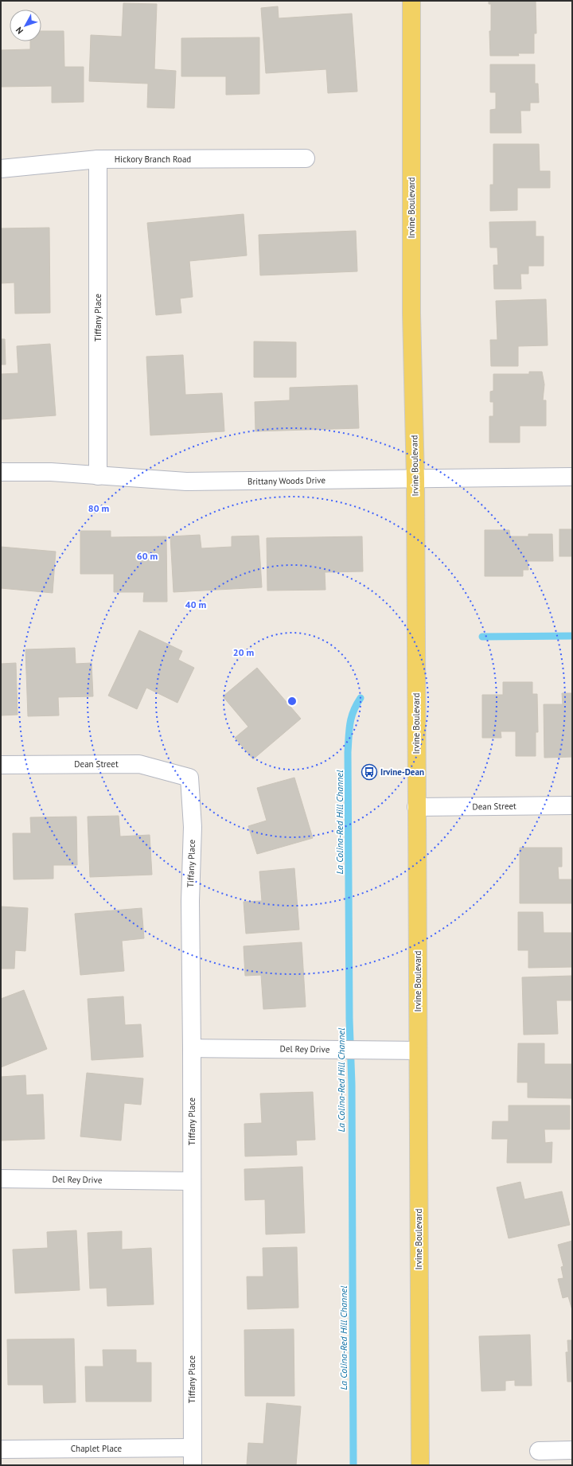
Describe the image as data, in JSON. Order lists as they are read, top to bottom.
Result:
{
  "streets": {
    "main road": ["Irvine Boulevard"],
    "street": [
      "Hickory Branch Road",
      "Tiffany Place",
      "Brittany Woods Drive",
      "Dean Street",
      "Del Rey Drive",
      "Chaplet Place"
    ]
  },
  "crossings": [
    ["Hickory Branch Road", "Tiffany Place"],
    ["Irvine Boulevard", "Brittany Woods Drive"],
    ["Irvine Boulevard", "Dean Street"],
    ["Irvine Boulevard", "Del Rey Drive"],
    ["Tiffany Place", "Brittany Woods Drive"],
    ["Tiffany Place", "Dean Street"],
    ["Tiffany Place", "Del Rey Drive"],
    ["Tiffany Place", "Chaplet Place"]
  ],
  "water": ["La Colina-Red Hill Channel"],
  "places": {
    "bus stop": ["Irvine-Dean"]
  },
  "north": "bottom left",
  "rings": [
    "80 m",
    "60 m",
    "40 m",
    "20 m"
  ]
}
